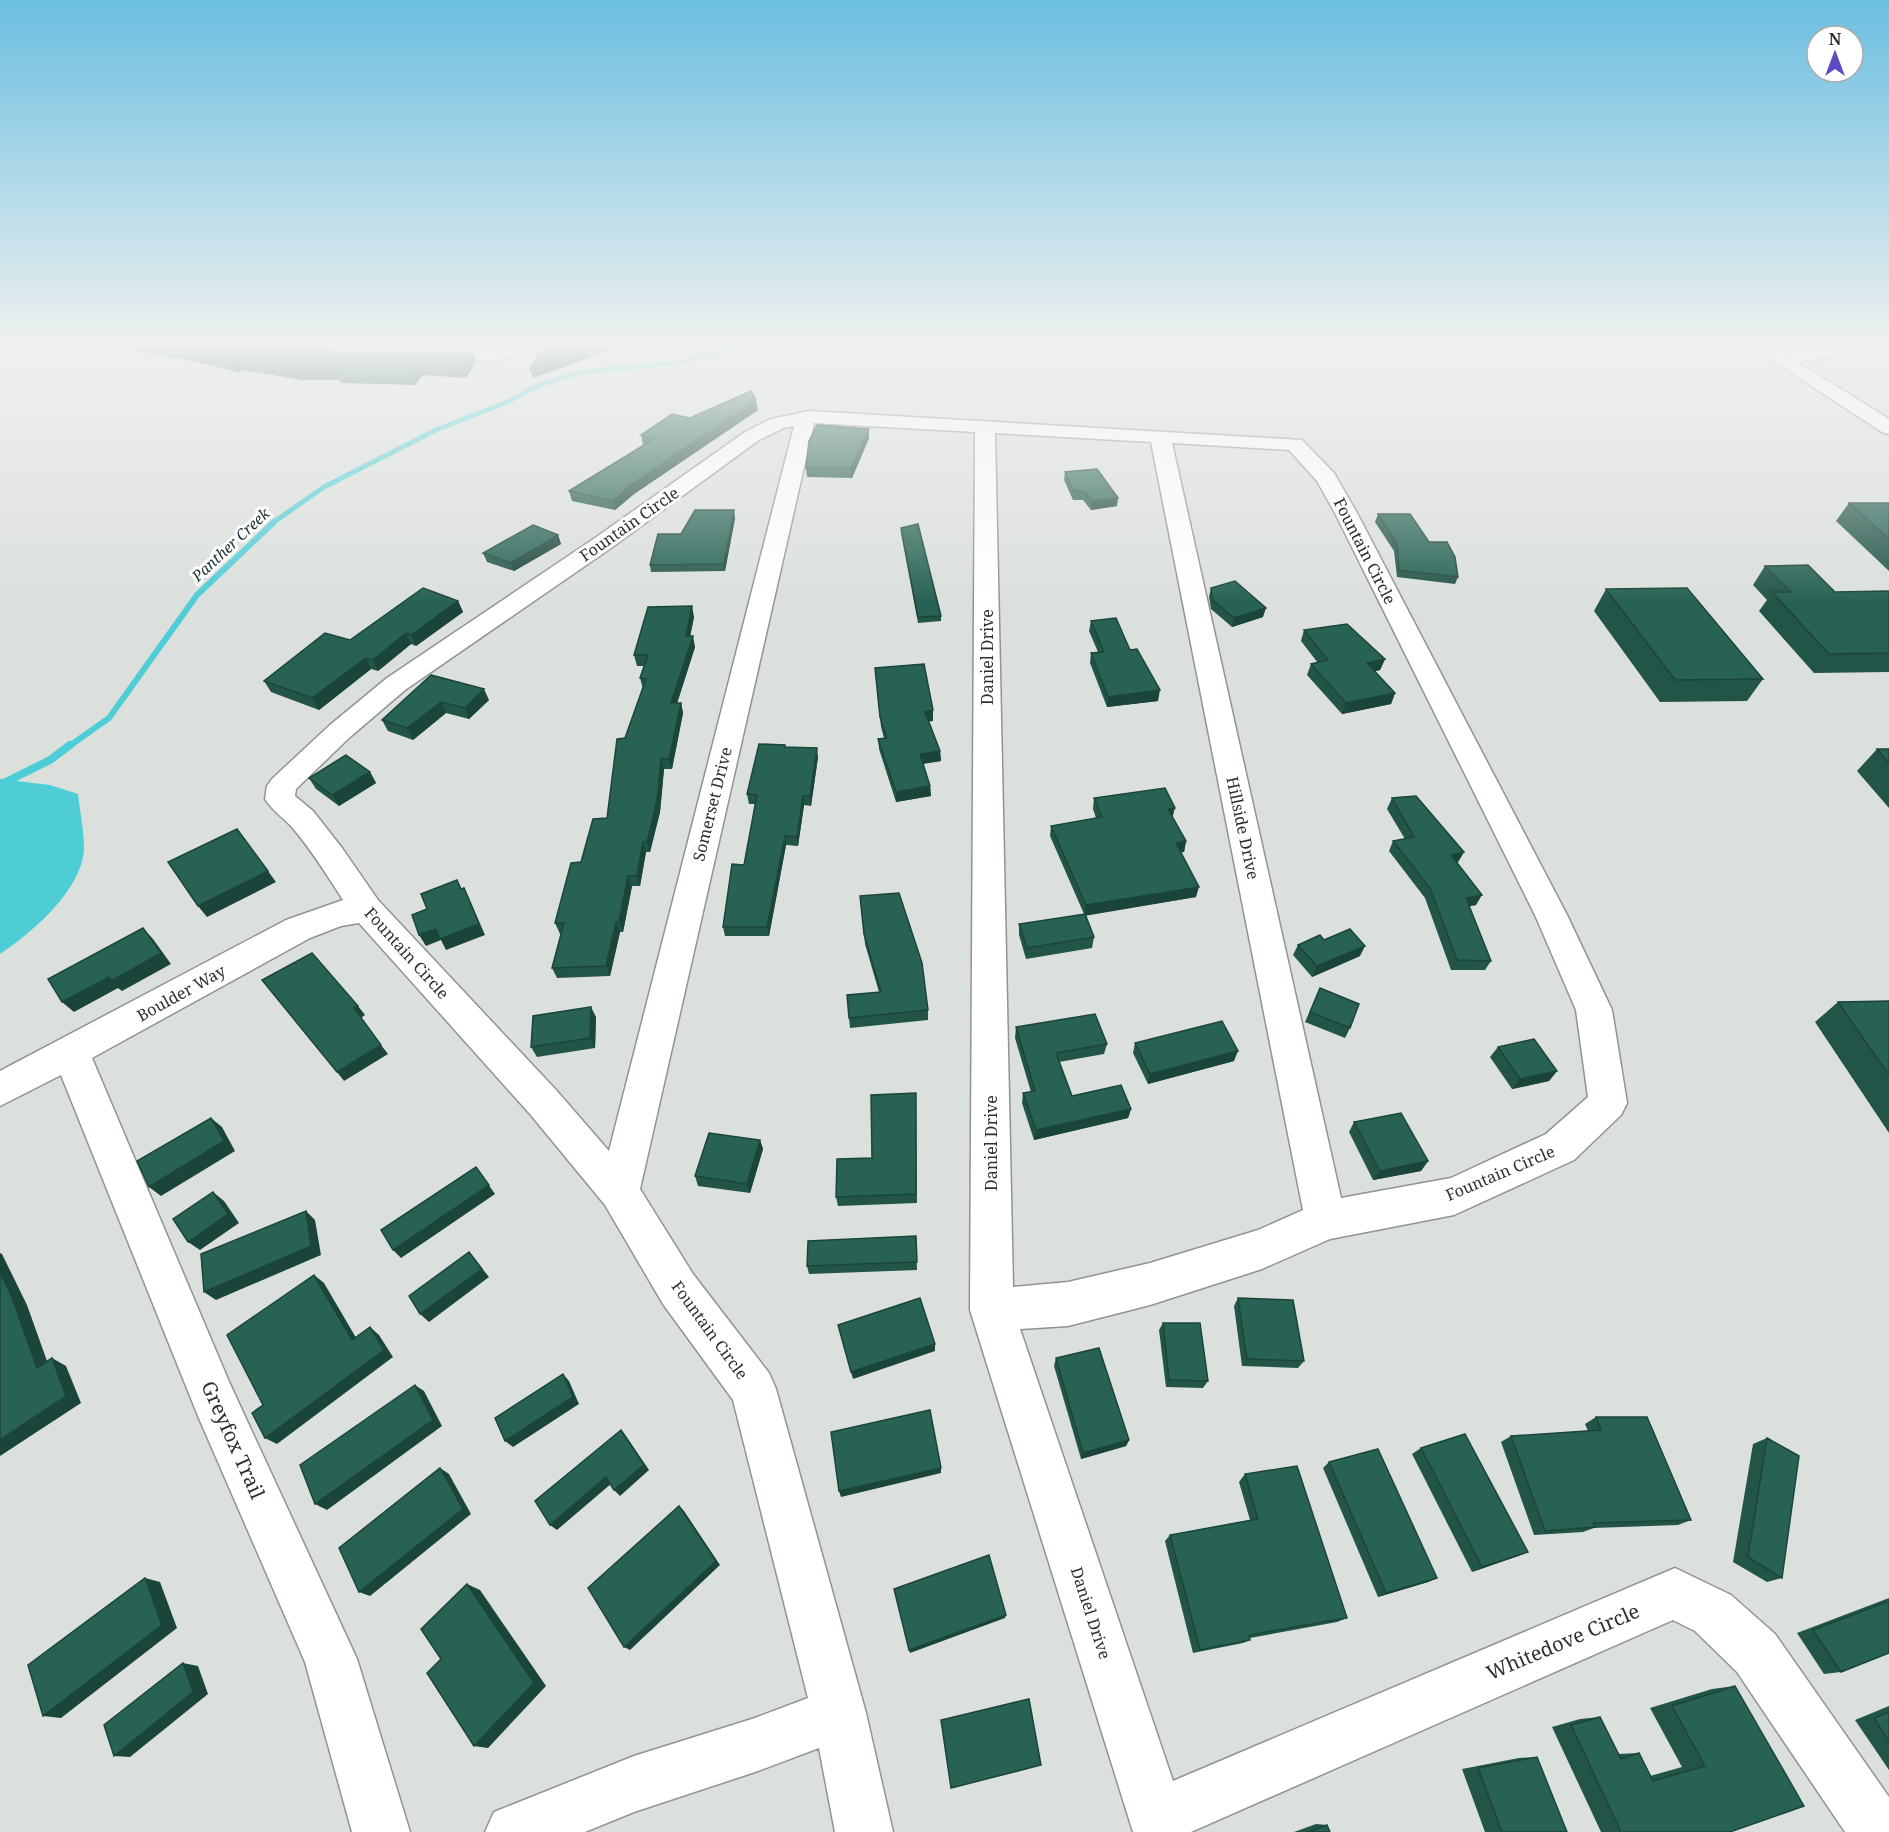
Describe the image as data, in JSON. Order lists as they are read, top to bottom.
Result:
{
  "streets": {
    "street": [
      "Fountain Circle",
      "Daniel Drive",
      "Somerset Drive",
      "Hillside Drive",
      "Boulder Way",
      "Greyfox Trail",
      "Whitedove Circle"
    ]
  },
  "crossings": [
    ["Fountain Circle", "Daniel Drive"],
    ["Fountain Circle", "Somerset Drive"],
    ["Fountain Circle", "Hillside Drive"],
    ["Fountain Circle", "Boulder Way"],
    ["Daniel Drive", "Whitedove Circle"],
    ["Boulder Way", "Greyfox Trail"]
  ],
  "water": ["Panther Creek"],
  "north": "top"
}
